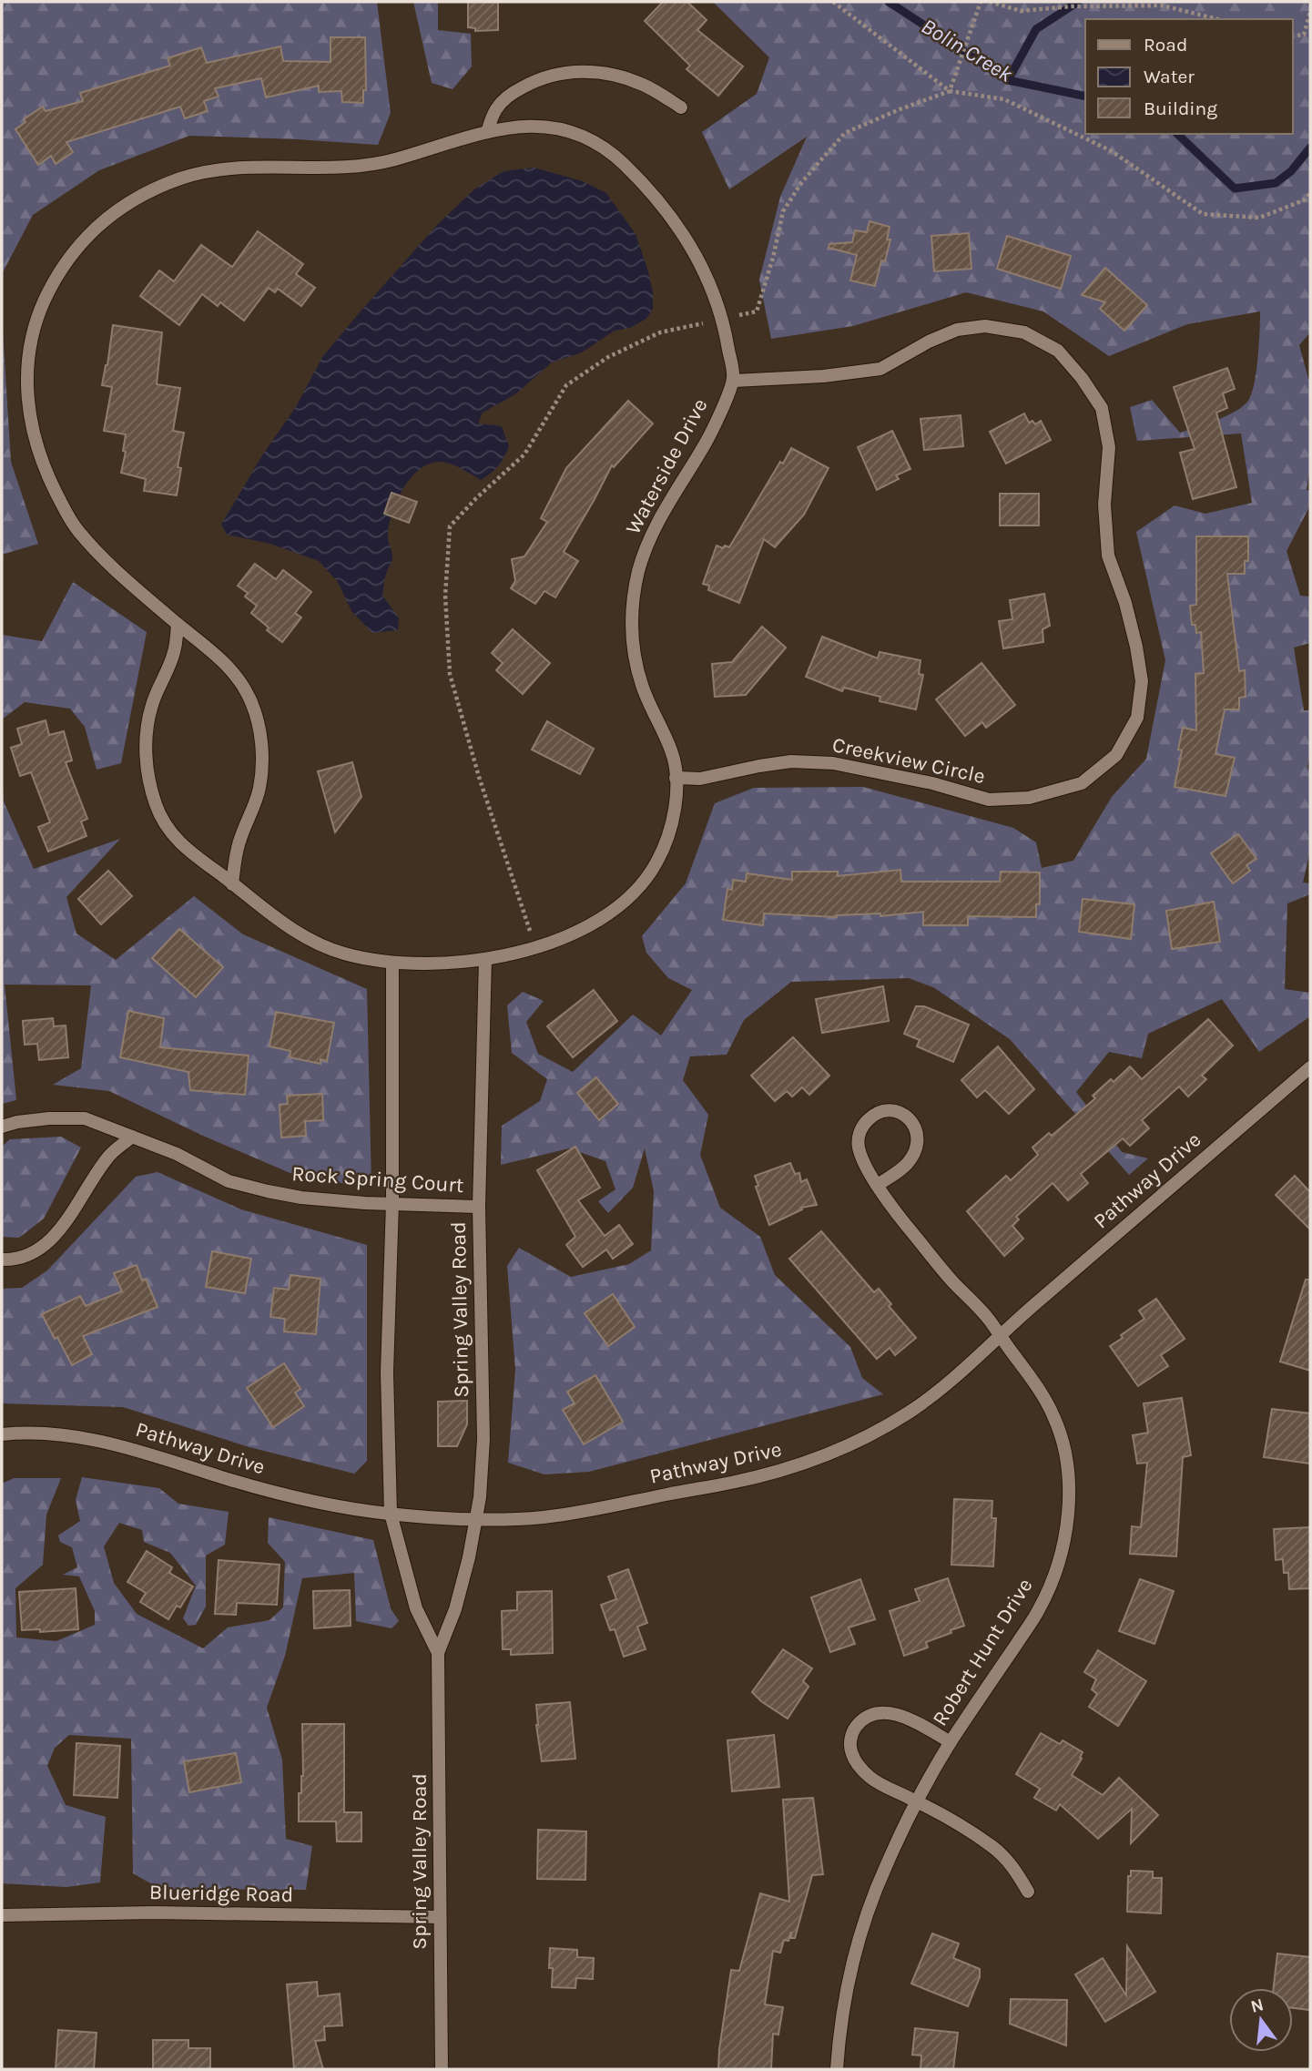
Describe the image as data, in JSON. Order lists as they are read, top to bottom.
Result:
{
  "streets": {
    "street": [
      "Waterside Drive",
      "Creekview Circle",
      "Rock Spring Court",
      "Pathway Drive",
      "Spring Valley Road",
      "Robert Hunt Drive",
      "Blueridge Road"
    ]
  },
  "crossings": [
    ["Waterside Drive", "Creekview Circle"],
    ["Waterside Drive", "Spring Valley Road"],
    ["Rock Spring Court", "Spring Valley Road"],
    ["Pathway Drive", "Spring Valley Road"],
    ["Pathway Drive", "Robert Hunt Drive"],
    ["Spring Valley Road", "Blueridge Road"]
  ],
  "water": ["Bolin Creek"],
  "legend": ["Road", "Water", "Building"],
  "north": "top"
}
